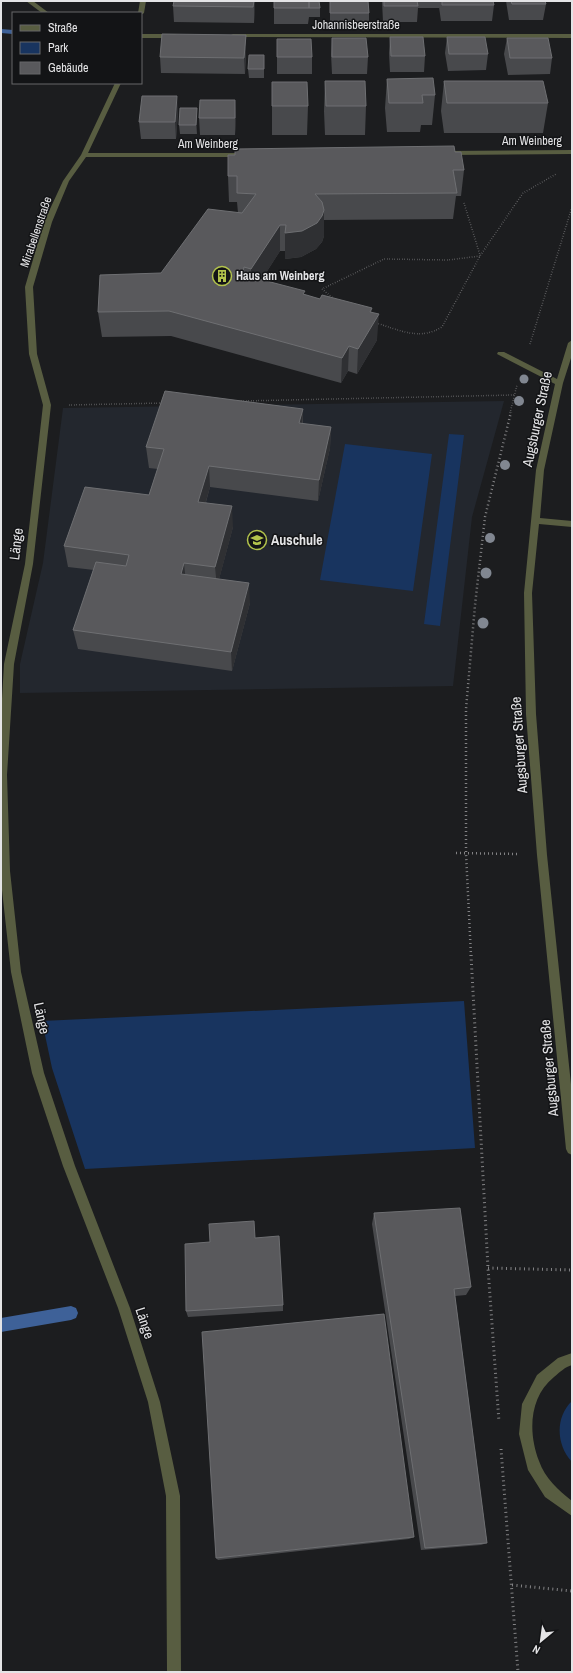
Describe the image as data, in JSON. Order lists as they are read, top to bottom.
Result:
{
  "streets": {
    "street": [
      "Johannisbeerstraße",
      "Am Weinberg",
      "Mirabellenstraße",
      "Augsburger Straße",
      "Länge"
    ]
  },
  "crossings": [
    ["Am Weinberg", "Mirabellenstraße"],
    ["Mirabellenstraße", "Länge"]
  ],
  "places": {
    "building": ["Haus am Weinberg"],
    "school or university": ["Auschule"]
  },
  "legend": ["Straße", "Park", "Gebäude"],
  "north": "bottom left"
}
